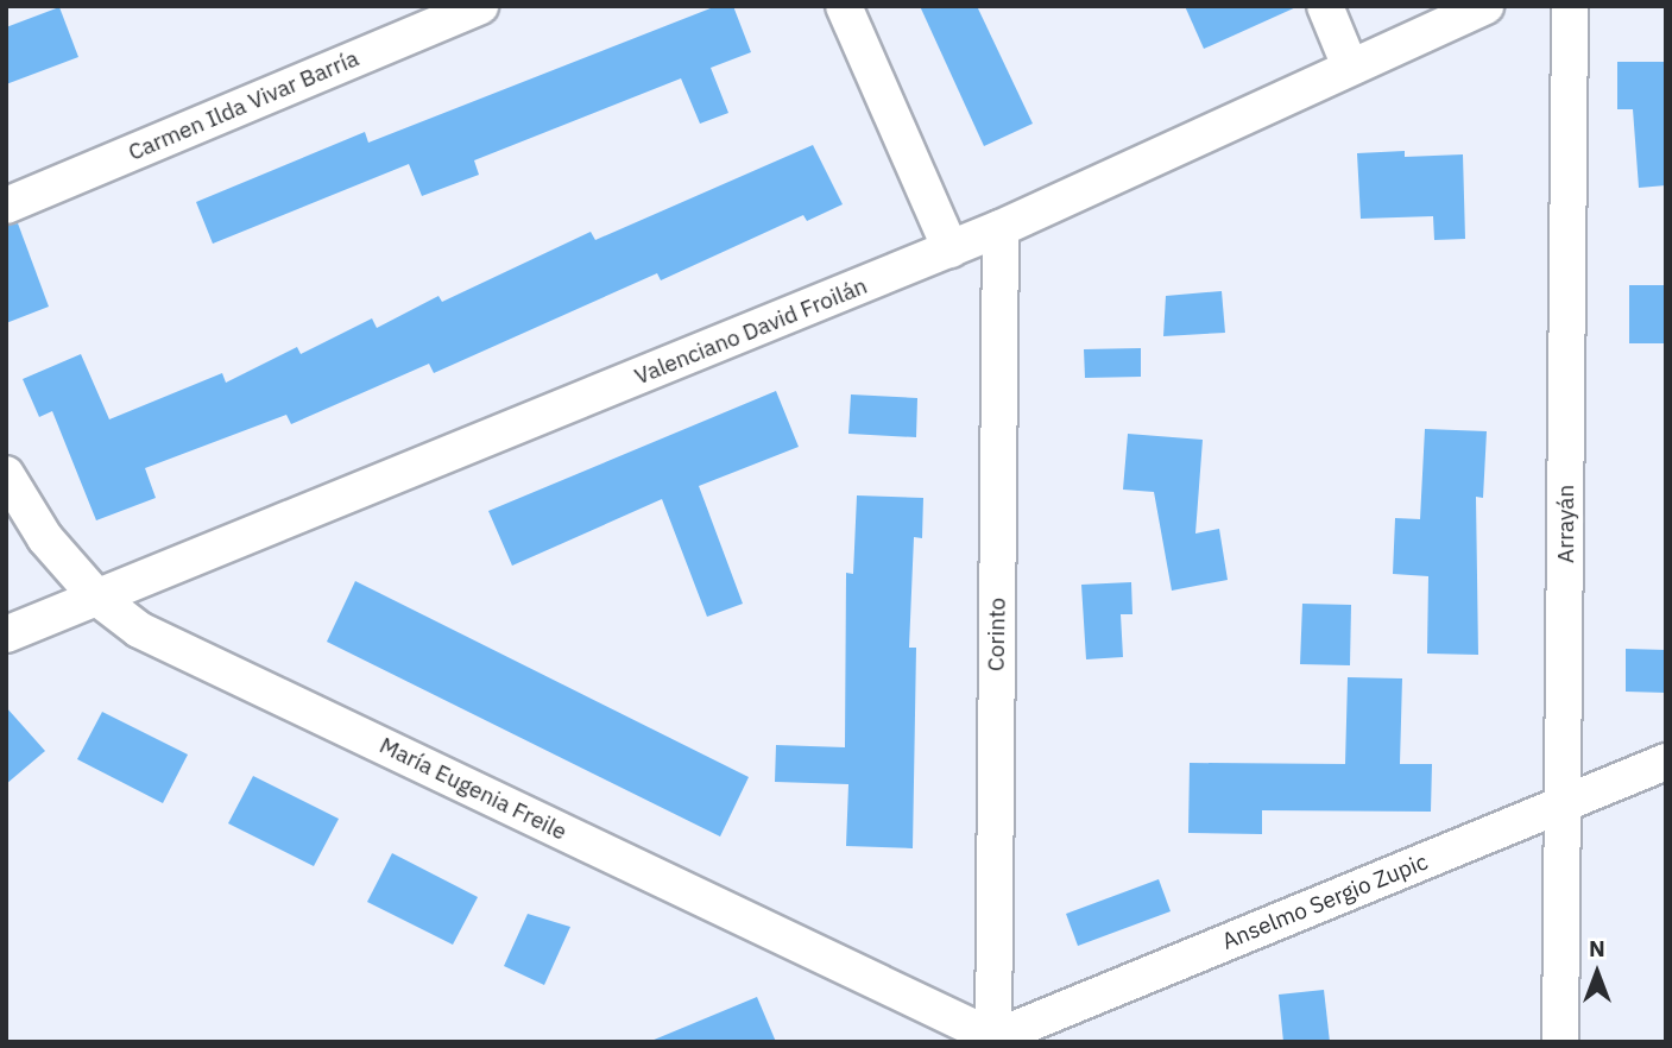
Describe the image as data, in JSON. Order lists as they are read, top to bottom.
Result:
{
  "streets": {
    "street": [
      "Carmen Ilda Vivar Barría",
      "Valenciano David Froilán",
      "Arrayán",
      "Corinto",
      "María Eugenia Freile",
      "Anselmo Sergio Zupic"
    ]
  },
  "crossings": [
    ["Valenciano David Froilán", "Corinto"],
    ["Valenciano David Froilán", "María Eugenia Freile"],
    ["Arrayán", "Anselmo Sergio Zupic"],
    ["Corinto", "María Eugenia Freile"],
    ["Corinto", "Anselmo Sergio Zupic"],
    ["María Eugenia Freile", "Anselmo Sergio Zupic"]
  ],
  "north": "top"
}
